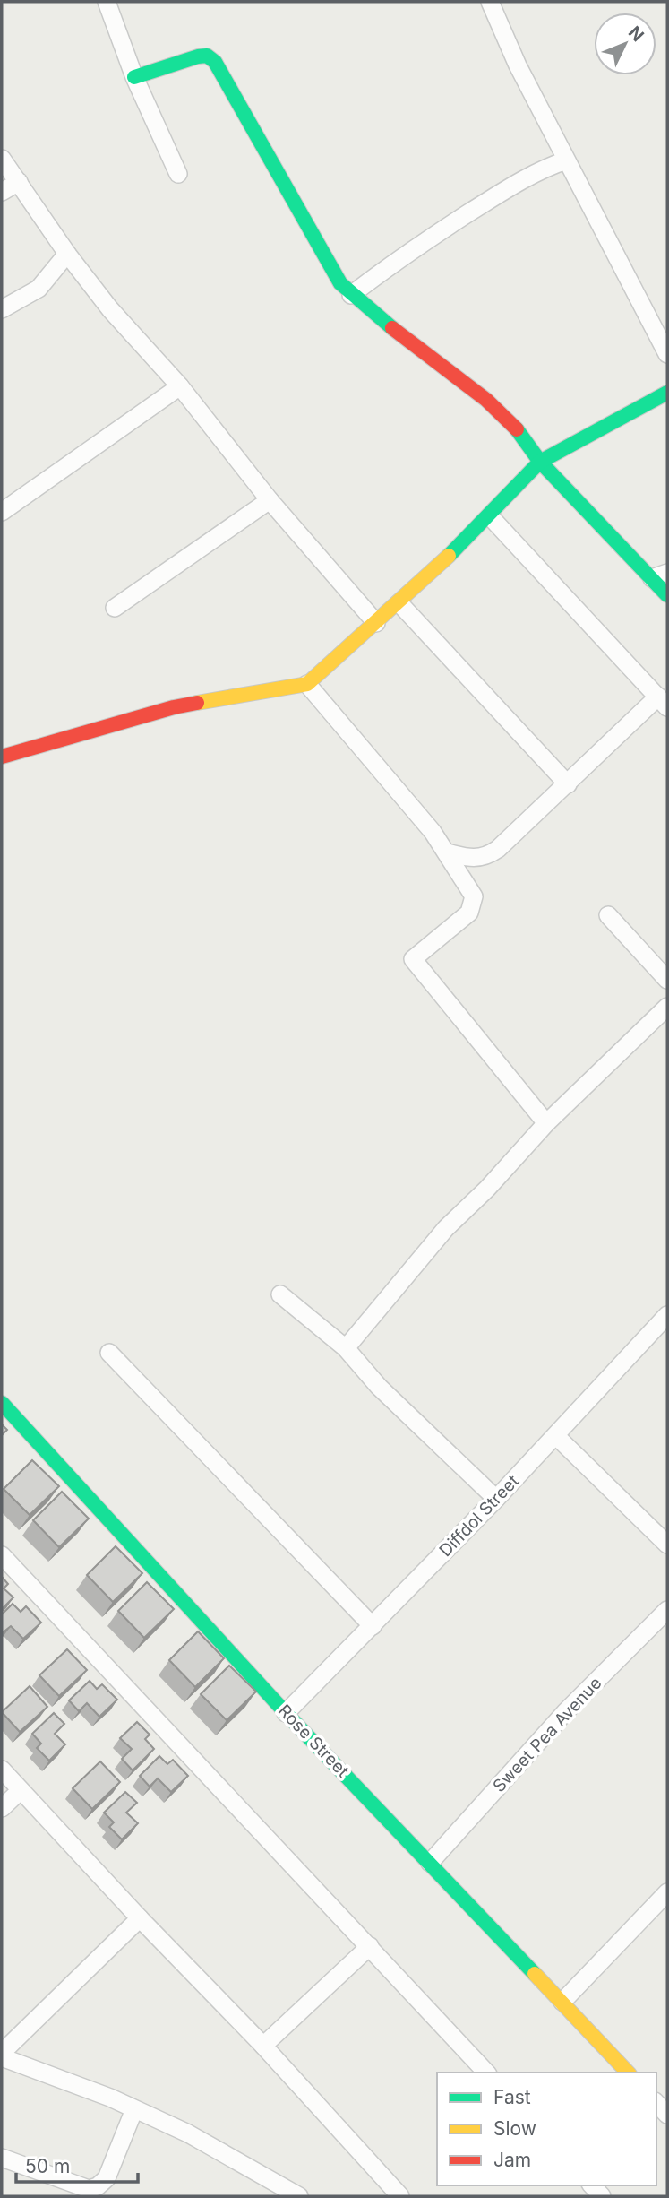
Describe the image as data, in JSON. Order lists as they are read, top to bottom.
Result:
{
  "streets": {
    "street": ["Diffdol Street", "Sweet Pea Avenue", "Rose Street"]
  },
  "crossings": [
    ["Diffdol Street", "Rose Street"],
    ["Sweet Pea Avenue", "Rose Street"]
  ],
  "legend": ["Fast", "Slow", "Jam"],
  "scale_bar": "50 m",
  "north": "top right"
}
